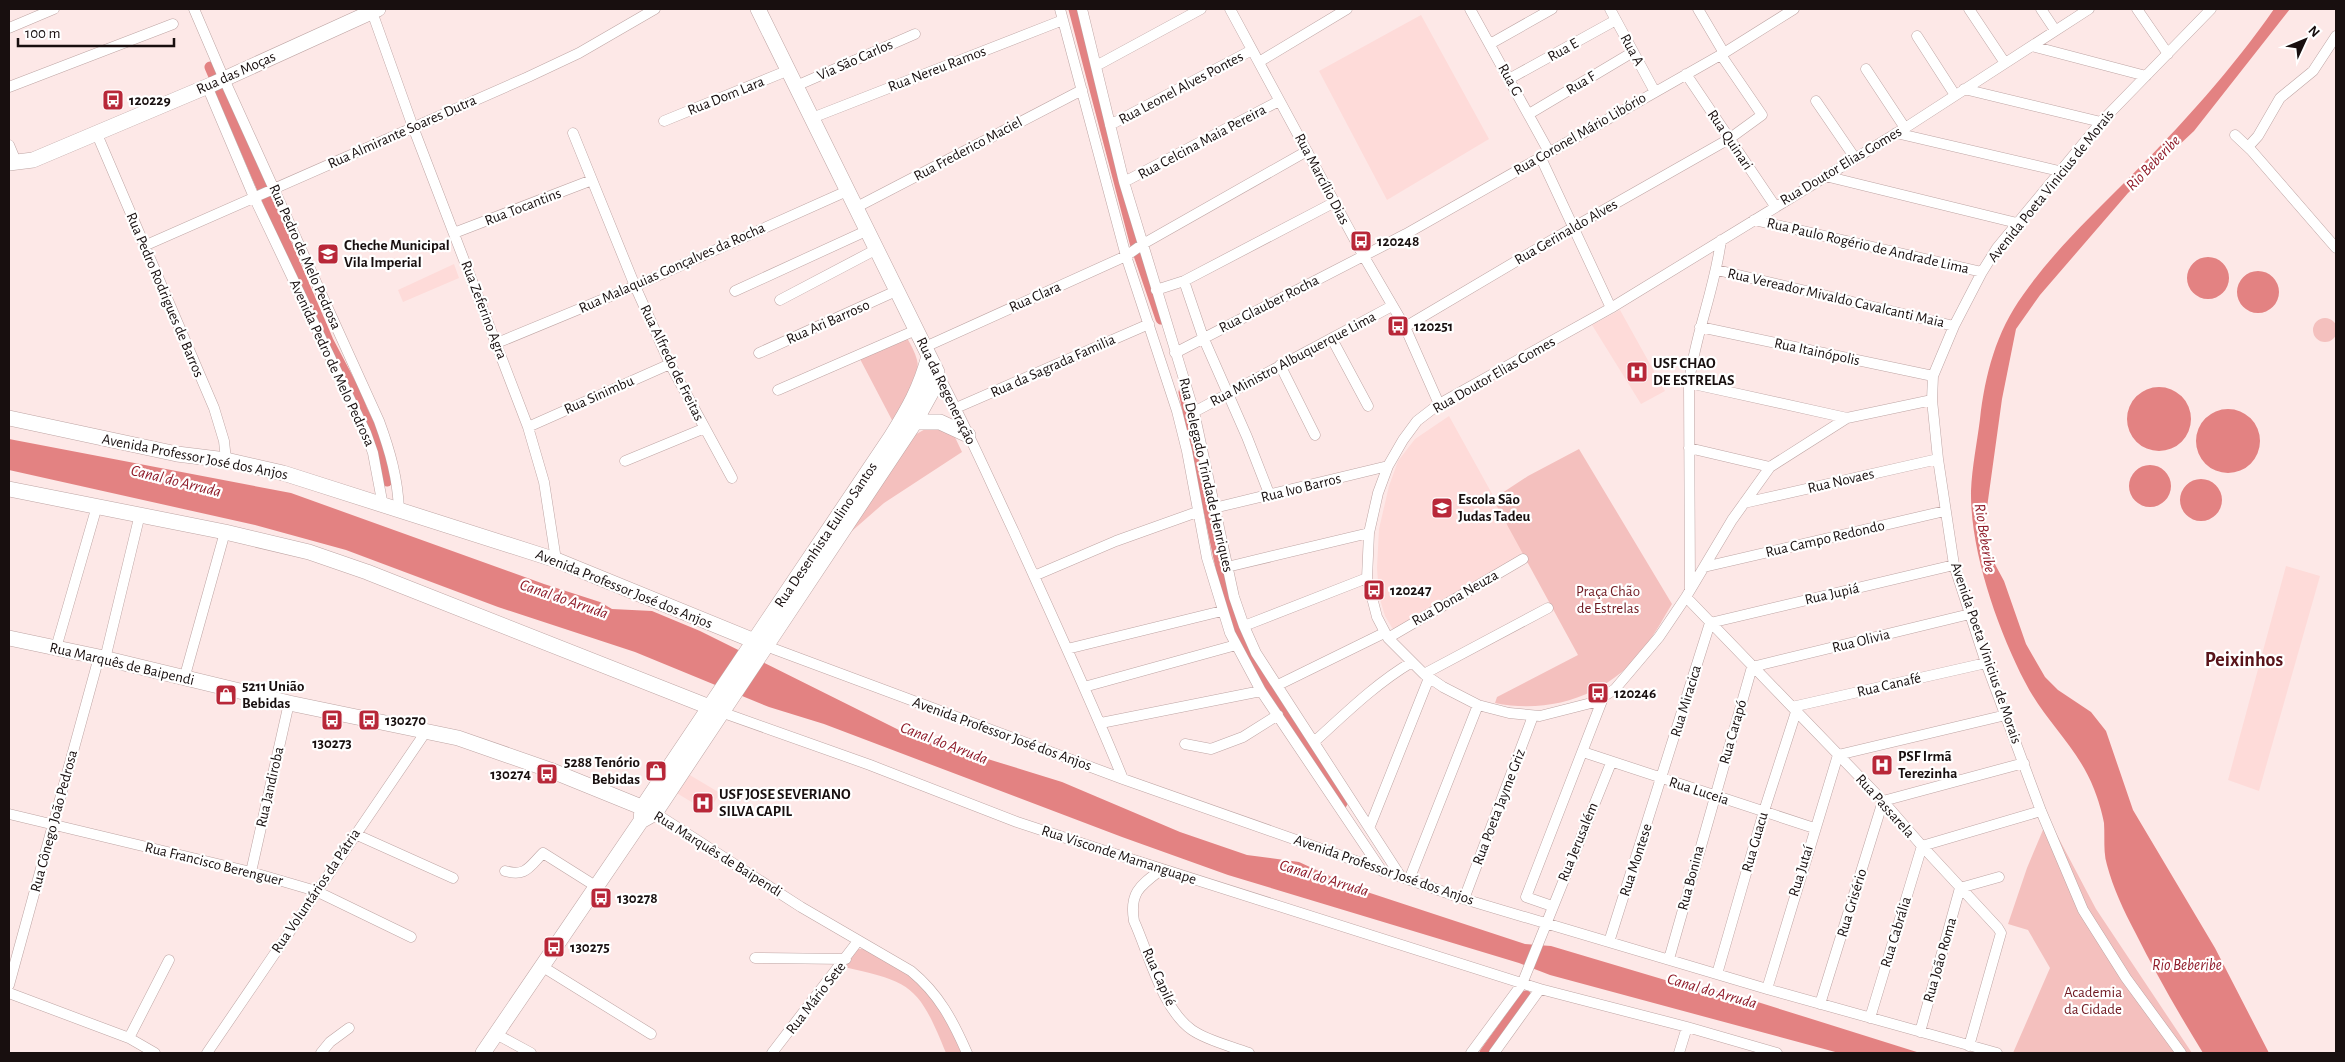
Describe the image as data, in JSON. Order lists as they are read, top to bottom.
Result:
{
  "streets": {
    "main road": [
      "Rua das Moças",
      "Rua da Regeneração",
      "Avenida Professor José dos Anjos",
      "Rua Desenhista Eulino Santos",
      "Rua Marquês de Baipendi"
    ],
    "street": [
      "Rua E",
      "Rua A",
      "Via São Carlos",
      "Rua Nereu Ramos",
      "Rua G",
      "Rua F",
      "Rua Leonel Alves Pontes",
      "Rua Dom Lara",
      "Rua Almirante Soares Dutra",
      "Rua Coronel Mário Libório",
      "Rua Quinari",
      "Rua Celcina Maia Pereira",
      "Rua Frederico Maciel",
      "Rua Doutor Elias Gomes",
      "Rua Marcílio Dias",
      "Avenida Poeta Vinicius de Morais",
      "Rua Tocantins",
      "Rua Gerinaldo Alves",
      "Rua Paulo Rogério de Andrade Lima",
      "Rua Pedro de Melo Pedrosa",
      "Rua Malaquias Gonçalves da Rocha",
      "Rua Pedro Rodrigues de Barros",
      "Rua Clara",
      "Rua Vereador Mivaldo Cavalcanti Maia",
      "Rua Glauber Rocha",
      "Rua Zeferino Agra",
      "Rua Ari Barroso",
      "Rua Itainópolis",
      "Rua Ministro Albuquerque Lima",
      "Avenida Pedro de Melo Pedrosa",
      "Rua Alfredo de Freitas",
      "Rua da Sagrada Familia",
      "Rua Sinimbu",
      "Rua Delegado Trindade Henriques",
      "Rua Novaes",
      "Rua Ivo Barros",
      "Rua Campo Redondo",
      "Rua Jupiá",
      "Rua Dona Neuza",
      "Rua Olivia",
      "Rua Canafé",
      "Rua Miracica",
      "Rua Carapó",
      "Rua Jandiroba",
      "Rua Luceia",
      "Rua Passarela",
      "Rua Poeta Jayme Griz",
      "Rua Cônego João Pedrosa",
      "Rua Jerusalém",
      "Rua Guacu",
      "Rua Visconde Mamanguape",
      "Rua Montese",
      "Rua Francisco Berenguer",
      "Rua Jutaí",
      "Rua Bonina",
      "Rua Voluntários da Pátria",
      "Rua Grisério",
      "Rua Cabrália",
      "Rua João Roma",
      "Rua Capilé",
      "Rua Mário Sete"
    ]
  },
  "crossings": [
    ["Rua E", "Rua A"],
    ["Rua E", "Rua G"],
    ["Rua A", "Rua F"],
    ["Rua A", "Rua Coronel Mário Libório"],
    ["Via São Carlos", "Rua da Regeneração"],
    ["Rua Nereu Ramos", "Rua da Regeneração"],
    ["Rua Nereu Ramos", "Rua Delegado Trindade Henriques"],
    ["Rua das Moças", "Rua Pedro de Melo Pedrosa"],
    ["Rua das Moças", "Rua Pedro Rodrigues de Barros"],
    ["Rua das Moças", "Rua Zeferino Agra"],
    ["Rua das Moças", "Avenida Pedro de Melo Pedrosa"],
    ["Rua G", "Rua F"],
    ["Rua G", "Rua Coronel Mário Libório"],
    ["Rua G", "Rua Doutor Elias Gomes"],
    ["Rua G", "Rua Gerinaldo Alves"],
    ["Rua Leonel Alves Pontes", "Rua Marcílio Dias"],
    ["Rua Leonel Alves Pontes", "Rua Delegado Trindade Henriques"],
    ["Rua Dom Lara", "Rua da Regeneração"],
    ["Rua Almirante Soares Dutra", "Rua Pedro de Melo Pedrosa"],
    ["Rua Almirante Soares Dutra", "Rua Pedro Rodrigues de Barros"],
    ["Rua Almirante Soares Dutra", "Rua Zeferino Agra"],
    ["Rua Almirante Soares Dutra", "Avenida Pedro de Melo Pedrosa"],
    ["Rua Coronel Mário Libório", "Rua Quinari"],
    ["Rua Coronel Mário Libório", "Rua Marcílio Dias"],
    ["Rua Coronel Mário Libório", "Rua Gerinaldo Alves"],
    ["Rua Coronel Mário Libório", "Rua Glauber Rocha"],
    ["Rua Quinari", "Rua Doutor Elias Gomes"],
    ["Rua Quinari", "Rua Gerinaldo Alves"],
    ["Rua Celcina Maia Pereira", "Rua Marcílio Dias"],
    ["Rua Celcina Maia Pereira", "Rua Delegado Trindade Henriques"],
    ["Rua Frederico Maciel", "Rua da Regeneração"],
    ["Rua Frederico Maciel", "Rua Delegado Trindade Henriques"],
    ["Rua Doutor Elias Gomes", "Rua Marcílio Dias"],
    ["Rua Doutor Elias Gomes", "Avenida Poeta Vinicius de Morais"],
    ["Rua Doutor Elias Gomes", "Rua Paulo Rogério de Andrade Lima"],
    ["Rua Doutor Elias Gomes", "Rua Novaes"],
    ["Rua Doutor Elias Gomes", "Rua Ivo Barros"],
    ["Rua Doutor Elias Gomes", "Rua Campo Redondo"],
    ["Rua Doutor Elias Gomes", "Rua Dona Neuza"],
    ["Rua Doutor Elias Gomes", "Rua Passarela"],
    ["Rua Doutor Elias Gomes", "Rua Poeta Jayme Griz"],
    ["Rua Marcílio Dias", "Rua Gerinaldo Alves"],
    ["Rua Marcílio Dias", "Rua Clara"],
    ["Rua Marcílio Dias", "Rua Glauber Rocha"],
    ["Rua Marcílio Dias", "Rua Ministro Albuquerque Lima"],
    ["Avenida Poeta Vinicius de Morais", "Rua Paulo Rogério de Andrade Lima"],
    ["Avenida Poeta Vinicius de Morais", "Rua Vereador Mivaldo Cavalcanti Maia"],
    ["Avenida Poeta Vinicius de Morais", "Rua Itainópolis"],
    ["Avenida Poeta Vinicius de Morais", "Rua Novaes"],
    ["Avenida Poeta Vinicius de Morais", "Rua Campo Redondo"],
    ["Avenida Poeta Vinicius de Morais", "Rua Jupiá"],
    ["Avenida Poeta Vinicius de Morais", "Rua Olivia"],
    ["Avenida Poeta Vinicius de Morais", "Rua Canafé"],
    ["Rua Tocantins", "Rua Zeferino Agra"],
    ["Rua Tocantins", "Rua Alfredo de Freitas"],
    ["Rua Pedro de Melo Pedrosa", "Avenida Pedro de Melo Pedrosa"],
    ["Rua Pedro de Melo Pedrosa", "Avenida Professor José dos Anjos"],
    ["Rua Malaquias Gonçalves da Rocha", "Rua Zeferino Agra"],
    ["Rua Malaquias Gonçalves da Rocha", "Rua Alfredo de Freitas"],
    ["Rua Malaquias Gonçalves da Rocha", "Rua da Regeneração"],
    ["Rua Pedro Rodrigues de Barros", "Avenida Professor José dos Anjos"],
    ["Rua Clara", "Rua da Regeneração"],
    ["Rua Clara", "Rua Delegado Trindade Henriques"],
    ["Rua Clara", "Rua Desenhista Eulino Santos"],
    ["Rua Glauber Rocha", "Rua Delegado Trindade Henriques"],
    ["Rua Zeferino Agra", "Rua Sinimbu"],
    ["Rua Zeferino Agra", "Avenida Professor José dos Anjos"],
    ["Rua Ari Barroso", "Rua da Regeneração"],
    ["Rua Ministro Albuquerque Lima", "Rua Delegado Trindade Henriques"],
    ["Avenida Pedro de Melo Pedrosa", "Avenida Professor José dos Anjos"],
    ["Rua Alfredo de Freitas", "Rua Sinimbu"],
    ["Rua da Sagrada Familia", "Rua da Regeneração"],
    ["Rua da Sagrada Familia", "Rua Delegado Trindade Henriques"],
    ["Rua da Regeneração", "Avenida Professor José dos Anjos"],
    ["Rua da Regeneração", "Rua Desenhista Eulino Santos"],
    ["Avenida Professor José dos Anjos", "Rua Delegado Trindade Henriques"],
    ["Avenida Professor José dos Anjos", "Rua Desenhista Eulino Santos"],
    ["Avenida Professor José dos Anjos", "Rua Passarela"],
    ["Avenida Professor José dos Anjos", "Rua Poeta Jayme Griz"],
    ["Avenida Professor José dos Anjos", "Rua Jerusalém"],
    ["Avenida Professor José dos Anjos", "Rua Guacu"],
    ["Avenida Professor José dos Anjos", "Rua Montese"],
    ["Avenida Professor José dos Anjos", "Rua Jutaí"],
    ["Avenida Professor José dos Anjos", "Rua Bonina"],
    ["Avenida Professor José dos Anjos", "Rua Grisério"],
    ["Avenida Professor José dos Anjos", "Rua Cabrália"],
    ["Avenida Professor José dos Anjos", "Rua João Roma"],
    ["Rua Delegado Trindade Henriques", "Rua Ivo Barros"],
    ["Rua Delegado Trindade Henriques", "Rua Dona Neuza"],
    ["Rua Desenhista Eulino Santos", "Rua Marquês de Baipendi"],
    ["Rua Desenhista Eulino Santos", "Rua Visconde Mamanguape"],
    ["Rua Jupiá", "Rua Miracica"],
    ["Rua Jupiá", "Rua Passarela"],
    ["Rua Olivia", "Rua Carapó"],
    ["Rua Olivia", "Rua Passarela"],
    ["Rua Marquês de Baipendi", "Rua Jandiroba"],
    ["Rua Marquês de Baipendi", "Rua Cônego João Pedrosa"],
    ["Rua Marquês de Baipendi", "Rua Voluntários da Pátria"],
    ["Rua Marquês de Baipendi", "Rua Mário Sete"],
    ["Rua Canafé", "Rua Passarela"],
    ["Rua Canafé", "Rua Guacu"],
    ["Rua Miracica", "Rua Luceia"],
    ["Rua Miracica", "Rua Passarela"],
    ["Rua Miracica", "Rua Montese"],
    ["Rua Carapó", "Rua Luceia"],
    ["Rua Carapó", "Rua Passarela"],
    ["Rua Carapó", "Rua Bonina"],
    ["Rua Jandiroba", "Rua Francisco Berenguer"],
    ["Rua Luceia", "Rua Jerusalém"],
    ["Rua Luceia", "Rua Guacu"],
    ["Rua Luceia", "Rua Montese"],
    ["Rua Luceia", "Rua Jutaí"],
    ["Rua Luceia", "Rua Bonina"],
    ["Rua Passarela", "Rua Guacu"],
    ["Rua Passarela", "Rua Jutaí"],
    ["Rua Passarela", "Rua Grisério"],
    ["Rua Passarela", "Rua Cabrália"],
    ["Rua Passarela", "Rua João Roma"],
    ["Rua Cônego João Pedrosa", "Rua Francisco Berenguer"],
    ["Rua Jerusalém", "Rua Visconde Mamanguape"],
    ["Rua Visconde Mamanguape", "Rua Capilé"],
    ["Rua Francisco Berenguer", "Rua Voluntários da Pátria"]
  ],
  "districts": ["Peixinhos"],
  "water": ["Rio Beberibe", "Canal do Arruda"],
  "parks": ["Praça Chão de Estrelas", "Academia da Cidade"],
  "places": {
    "bus stop": [
      "120229",
      "120248",
      "120251",
      "120247",
      "120246",
      "130273",
      "130270",
      "130274",
      "130278",
      "130275"
    ],
    "school or university": ["Cheche Municipal Vila Imperial", "Escola São Judas Tadeu"],
    "hospital": ["USF CHAO DE ESTRELAS", "PSF Irmã Terezinha", "USF JOSE SEVERIANO SILVA CAPIL"],
    "shop": ["5211 União Bebidas", "5288 Tenório Bebidas"]
  },
  "scale_bar": "100 m",
  "north": "top right"
}
